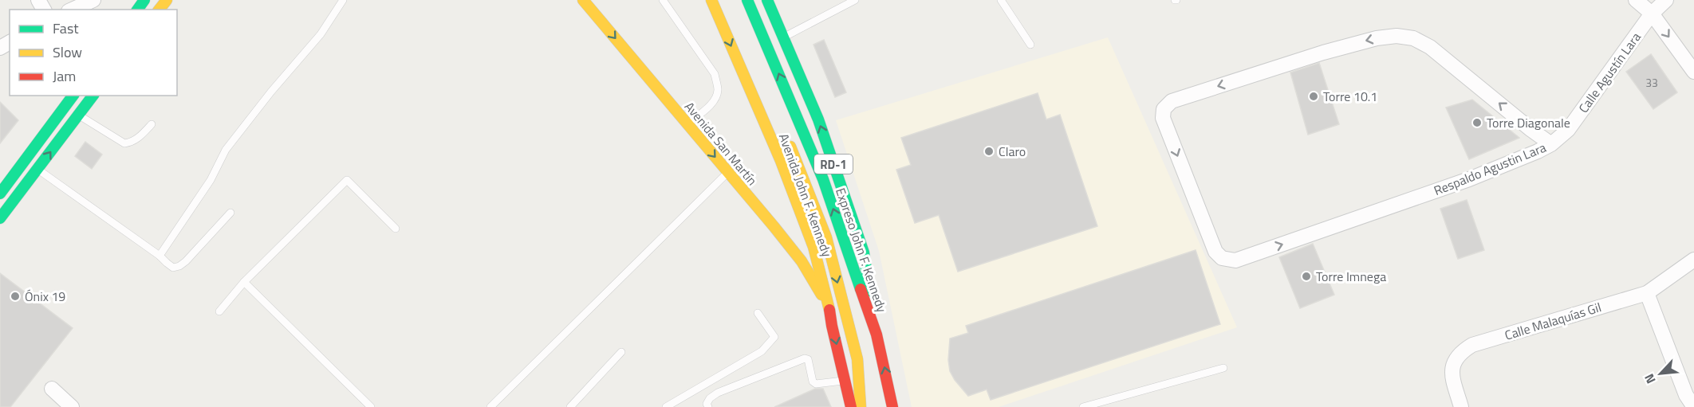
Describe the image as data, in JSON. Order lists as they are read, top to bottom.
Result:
{
  "streets": {
    "main road": [
      "Avenida San Martín",
      "RD-1",
      "Avenida John F. Kennedy",
      "Expreso John F. Kennedy"
    ],
    "street": ["Calle Agustín Lara", "Respaldo Agustin Lara", "Calle Malaquías Gil"]
  },
  "crossings": [
    ["Calle Agustín Lara", "Respaldo Agustin Lara"],
    ["Avenida San Martín", "Avenida John F. Kennedy"],
    ["RD-1", "Expreso John F. Kennedy"]
  ],
  "one_way": ["Avenida San Martín"],
  "places": [
    "Torre 10.1",
    "Torre Diagonale",
    "Claro",
    "Torre Imnega",
    "Ónix 19"
  ],
  "house_numbers": ["33"],
  "legend": ["Fast", "Slow", "Jam"],
  "north": "bottom left"
}
